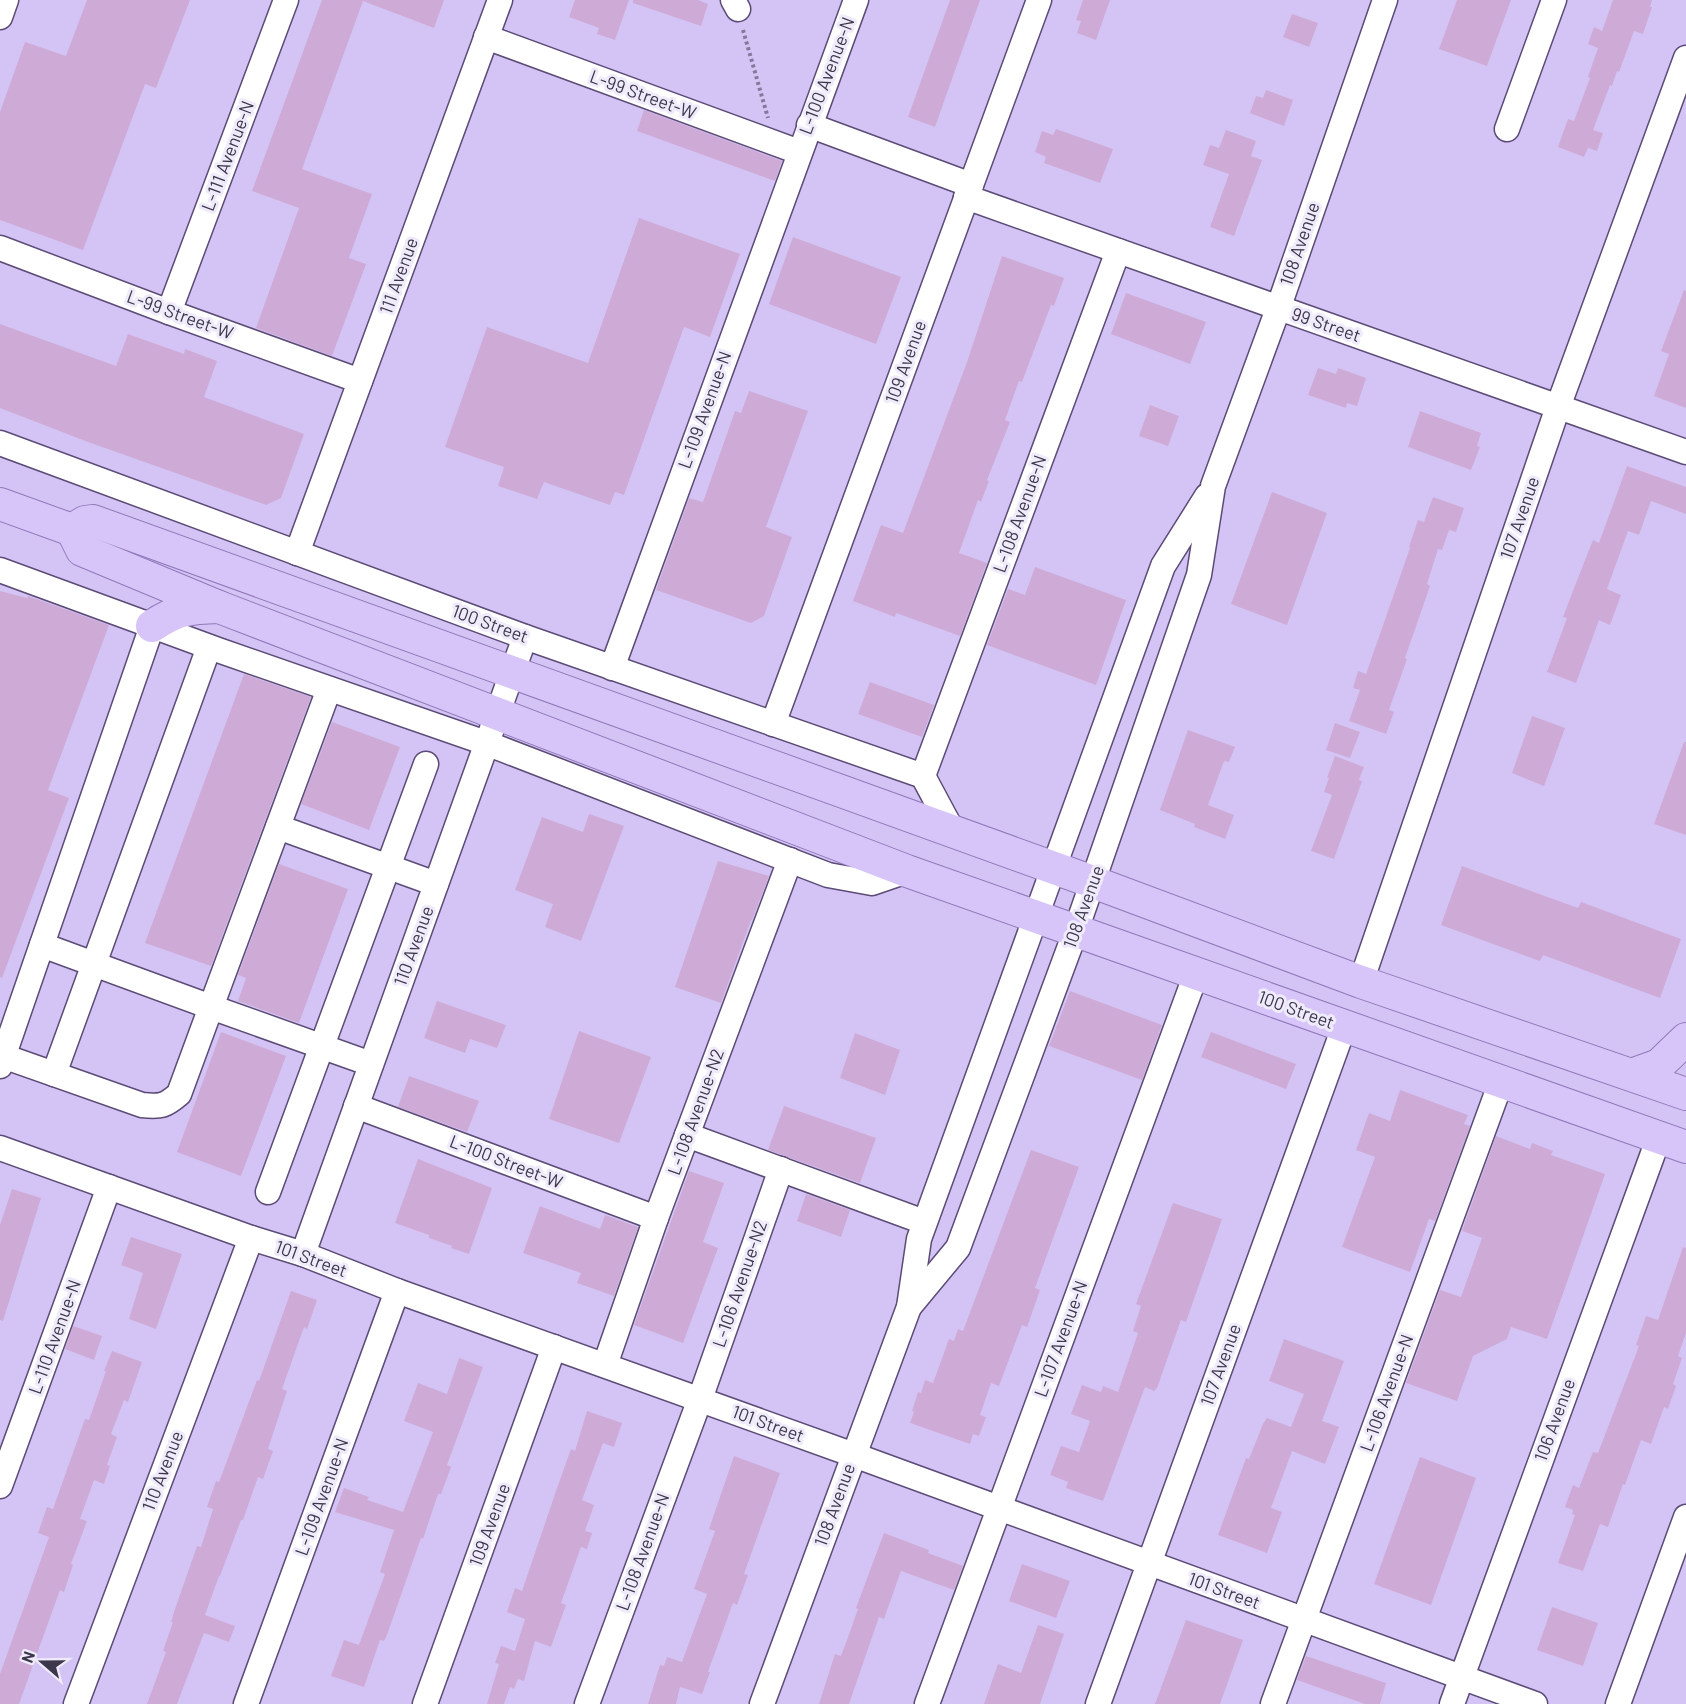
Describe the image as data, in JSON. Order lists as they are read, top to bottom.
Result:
{
  "streets": {
    "main road": ["100 Street"],
    "street": [
      "L-100 Avenue-N",
      "L-99 Street-W",
      "L-111 Avenue-N",
      "108 Avenue",
      "111 Avenue",
      "99 Street",
      "109 Avenue",
      "L-109 Avenue-N",
      "L-108 Avenue-N",
      "107 Avenue",
      "110 Avenue",
      "L-108 Avenue-N2",
      "L-100 Street-W",
      "101 Street",
      "L-106 Avenue-N2",
      "L-110 Avenue-N",
      "L-107 Avenue-N",
      "L-106 Avenue-N",
      "106 Avenue"
    ]
  },
  "crossings": [
    ["L-100 Avenue-N", "L-99 Street-W"],
    ["L-100 Avenue-N", "L-109 Avenue-N"],
    ["L-99 Street-W", "L-111 Avenue-N"],
    ["L-99 Street-W", "111 Avenue"],
    ["L-99 Street-W", "L-109 Avenue-N"],
    ["108 Avenue", "99 Street"],
    ["108 Avenue", "100 Street"],
    ["108 Avenue", "101 Street"],
    ["111 Avenue", "100 Street"],
    ["99 Street", "109 Avenue"],
    ["99 Street", "L-108 Avenue-N"],
    ["99 Street", "107 Avenue"],
    ["109 Avenue", "100 Street"],
    ["109 Avenue", "101 Street"],
    ["L-109 Avenue-N", "100 Street"],
    ["L-109 Avenue-N", "101 Street"],
    ["L-108 Avenue-N", "100 Street"],
    ["L-108 Avenue-N", "101 Street"],
    ["L-108 Avenue-N", "L-106 Avenue-N2"],
    ["107 Avenue", "100 Street"],
    ["107 Avenue", "101 Street"],
    ["100 Street", "110 Avenue"],
    ["100 Street", "L-107 Avenue-N"],
    ["100 Street", "L-106 Avenue-N"],
    ["100 Street", "106 Avenue"],
    ["110 Avenue", "L-100 Street-W"],
    ["110 Avenue", "101 Street"],
    ["L-108 Avenue-N2", "L-100 Street-W"],
    ["L-108 Avenue-N2", "101 Street"],
    ["101 Street", "L-106 Avenue-N2"],
    ["101 Street", "L-110 Avenue-N"],
    ["101 Street", "L-107 Avenue-N"],
    ["101 Street", "L-106 Avenue-N"],
    ["101 Street", "106 Avenue"]
  ],
  "north": "left"
}
